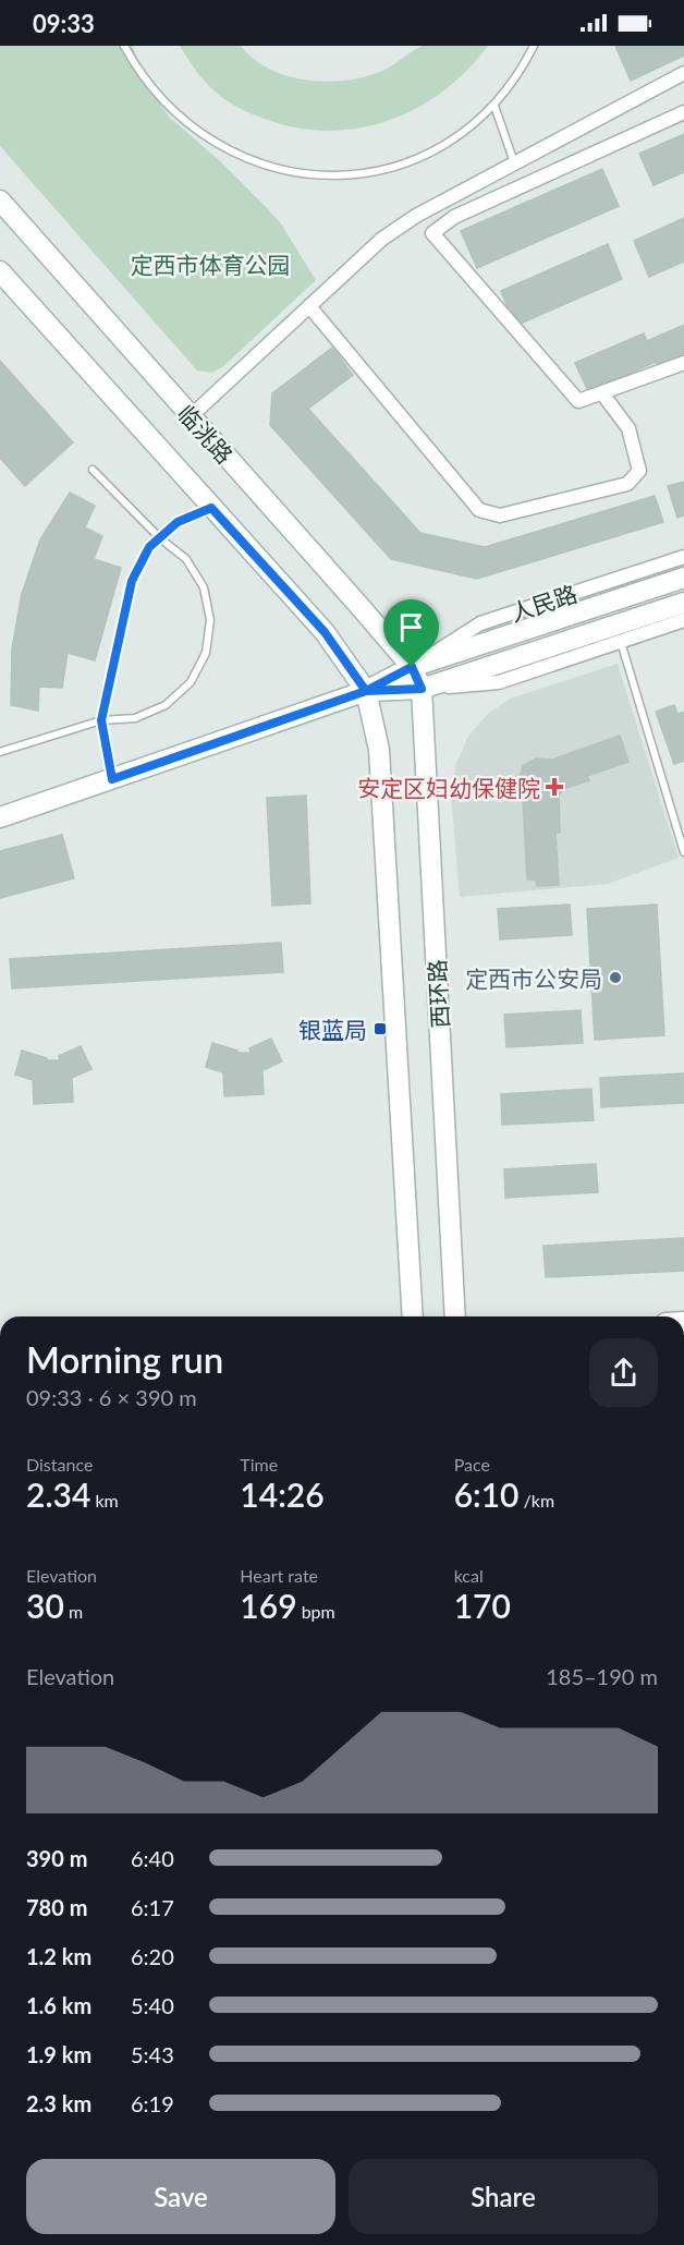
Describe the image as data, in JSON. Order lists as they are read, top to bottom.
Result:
{
  "streets": {
    "main road": ["临洮路", "人民路", "西环路"]
  },
  "crossings": [
    ["临洮路", "人民路"],
    ["临洮路", "西环路"],
    ["人民路", "西环路"]
  ],
  "parks": ["定西市体育公园"],
  "places": {
    "health": ["安定区妇幼保健院"],
    "other": ["定西市公安局"],
    "transit": ["银蓝局"]
  },
  "page": {
    "status": "09:33",
    "heading": ["Morning run", "09:33 · 6 × 390 m"],
    "stats": [
      ["Distance", "2.34 km"],
      ["Time", "14:26"],
      ["Pace", "6:10 /km"],
      ["Elevation", "30 m"],
      ["Heart rate", "169 bpm"],
      ["kcal", "170"]
    ],
    "chart": ["Elevation", "185–190 m"],
    "list": [
      {
        "name": "390 m",
        "note": "6:40"
      },
      {
        "name": "780 m",
        "note": "6:17"
      },
      {
        "name": "1.2 km",
        "note": "6:20"
      },
      {
        "name": "1.6 km",
        "note": "5:40"
      },
      {
        "name": "1.9 km",
        "note": "5:43"
      },
      {
        "name": "2.3 km",
        "note": "6:19"
      }
    ],
    "buttons": ["Save", "Share"]
  }
}
